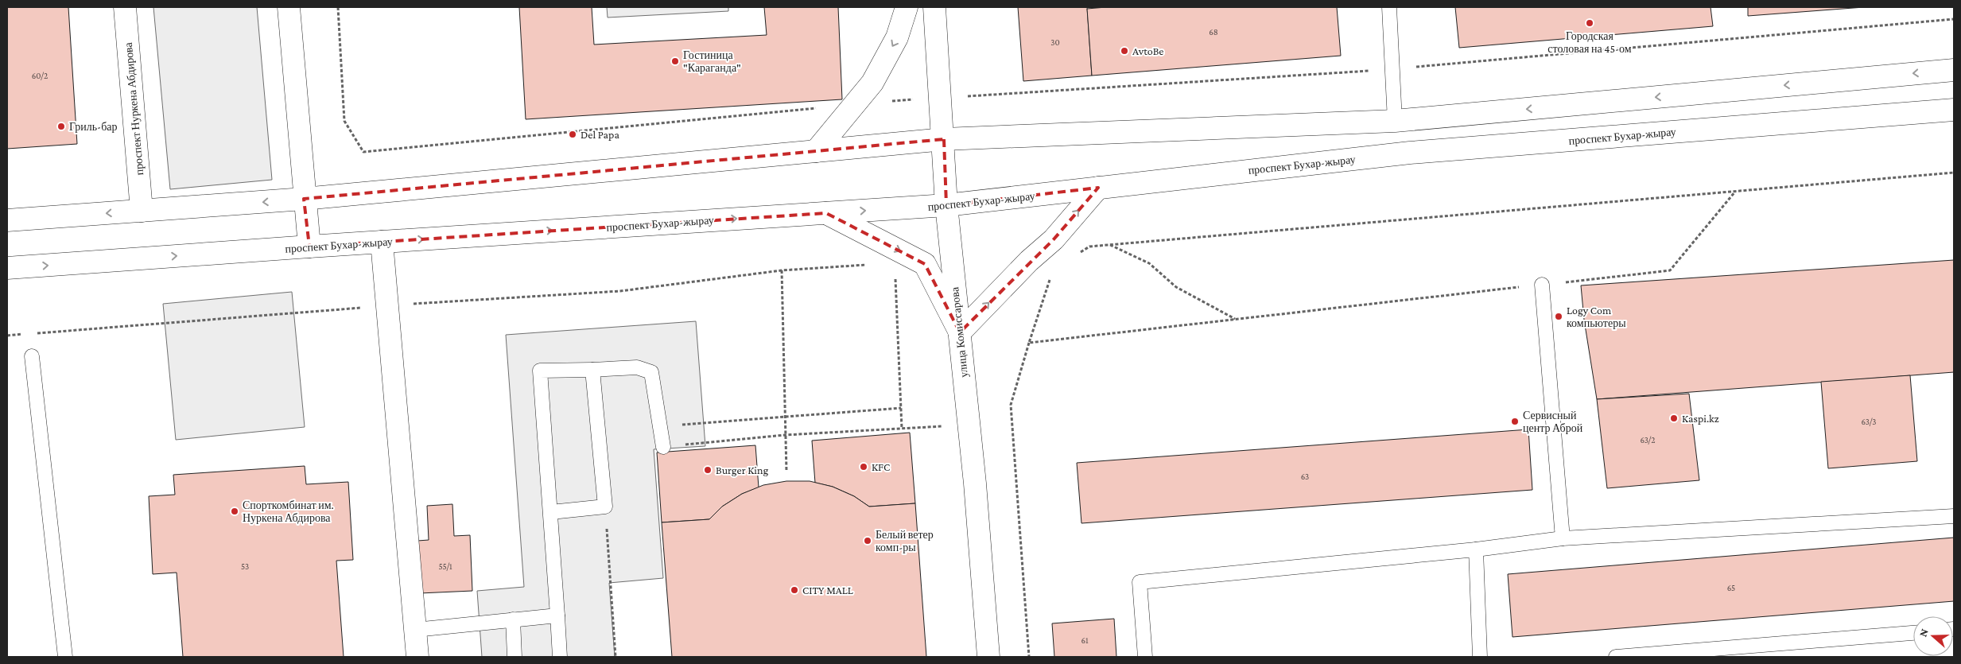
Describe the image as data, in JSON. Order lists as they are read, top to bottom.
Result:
{
  "streets": {
    "main road": ["проспект Нуркена Абдирова", "проспект Бухар-жырау", "улица Комиссарова"]
  },
  "crossings": [
    ["проспект Бухар-жырау", "улица Комиссарова"]
  ],
  "places": [
    "Городская столовая на 45-ом",
    "AvtoBe",
    "Гостиница \"Караганда\"",
    "Гриль-бар",
    "Del Papa",
    "Logy Com компьютеры",
    "Kaspi.kz",
    "Сервисный центр Аброй",
    "KFC",
    "Burger King",
    "Спорткомбинат им. Нуркена Абдирова",
    "Белый ветер комп-ры",
    "CITY MALL"
  ],
  "house_numbers": [
    "68",
    "30",
    "60/2",
    "63/3",
    "63/2",
    "63",
    "53",
    "55/1",
    "65",
    "61"
  ],
  "north": "left"
}
